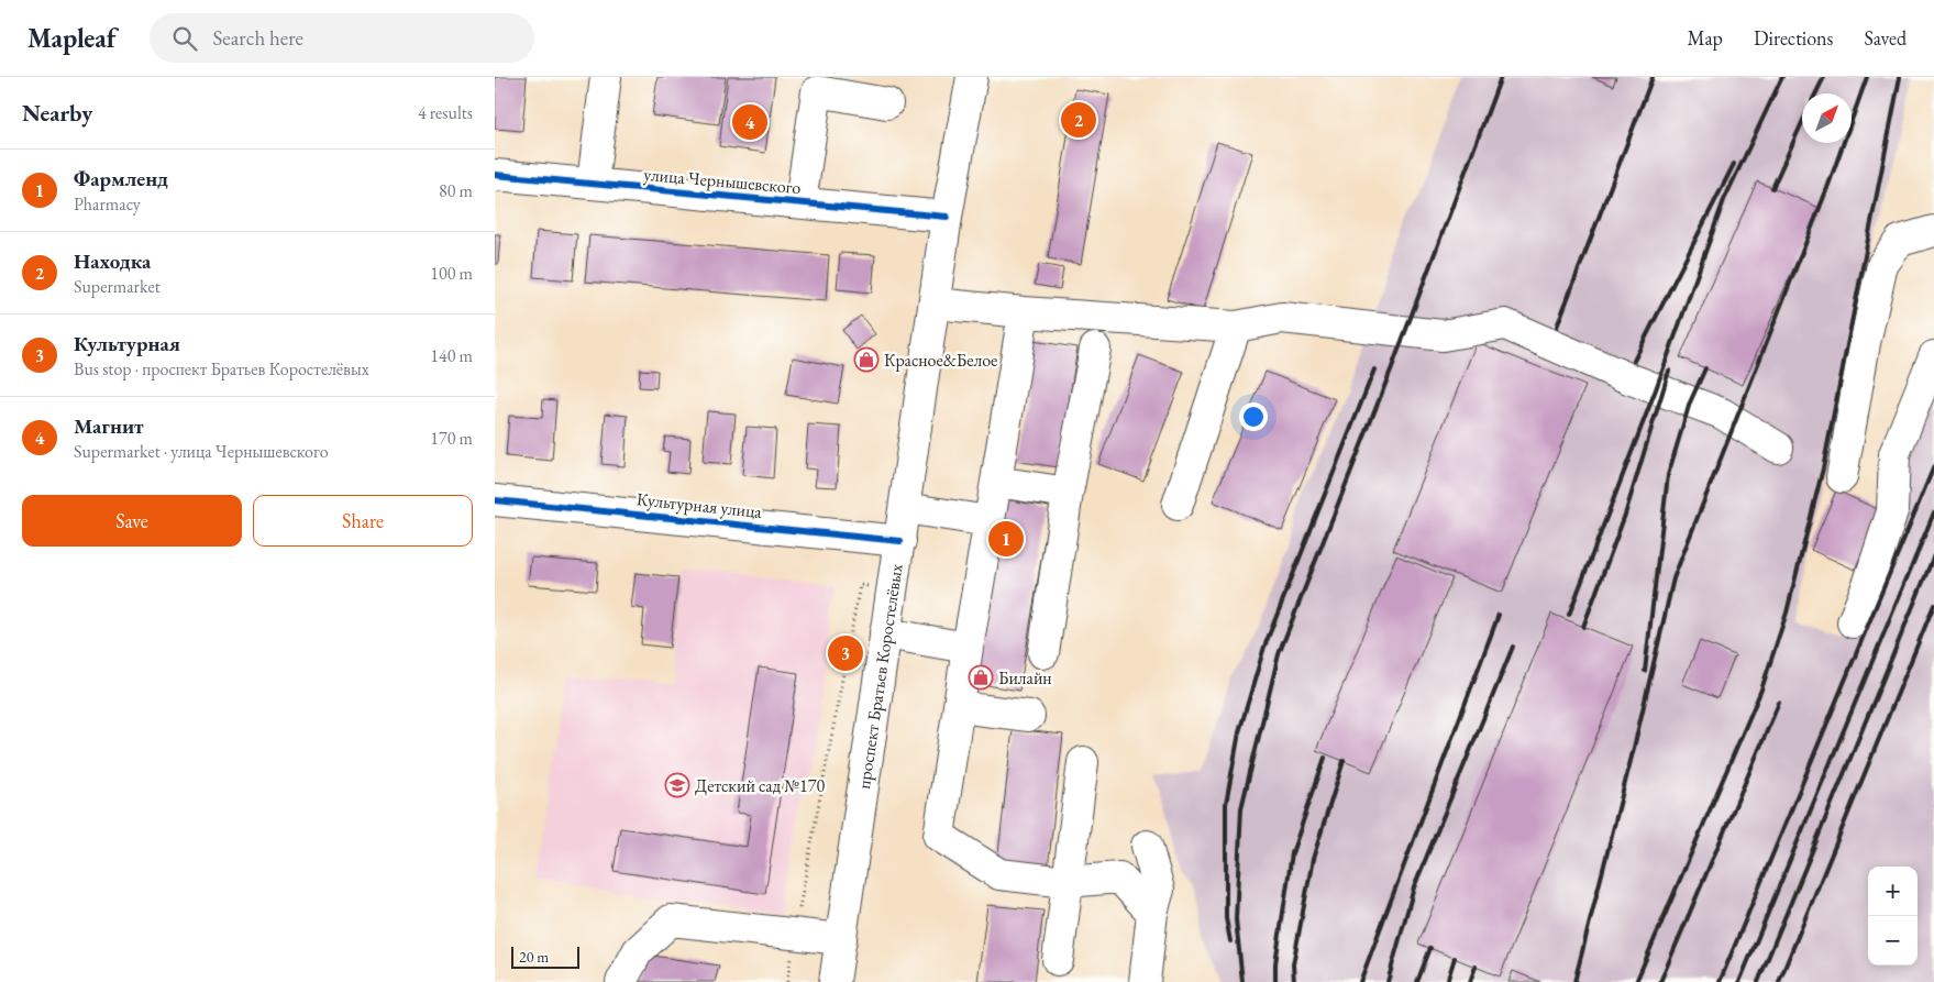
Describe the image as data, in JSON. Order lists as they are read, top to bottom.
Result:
{
  "streets": {
    "street": ["улица Чернышевского", "Культурная улица", "проспект Братьев Коростелёвых"]
  },
  "crossings": [
    ["улица Чернышевского", "проспект Братьев Коростелёвых"],
    ["Культурная улица", "проспект Братьев Коростелёвых"]
  ],
  "places": {
    "shop": ["Красное&Белое", "Билайн"],
    "school or university": ["Детский сад №170"]
  },
  "scale_bar": "20 m",
  "north": "top right",
  "page": {
    "header": "Mapleaf",
    "search": "Search here",
    "nav": ["Map", "Directions", "Saved"],
    "heading": ["Nearby", "4 results"],
    "pins": [
      "2",
      "4",
      "1",
      "3"
    ],
    "list": [
      {
        "mark": "1",
        "name": "Фармленд",
        "note": "Pharmacy",
        "value": "80 m"
      },
      {
        "mark": "2",
        "name": "Находка",
        "note": "Supermarket",
        "value": "100 m"
      },
      {
        "mark": "3",
        "name": "Культурная",
        "note": "Bus stop · проспект Братьев Коростелёвых",
        "value": "140 m"
      },
      {
        "mark": "4",
        "name": "Магнит",
        "note": "Supermarket · улица Чернышевского",
        "value": "170 m"
      }
    ],
    "buttons": ["Save", "Share"],
    "map_buttons": ["+", "−"],
    "scale": "20 m"
  }
}
